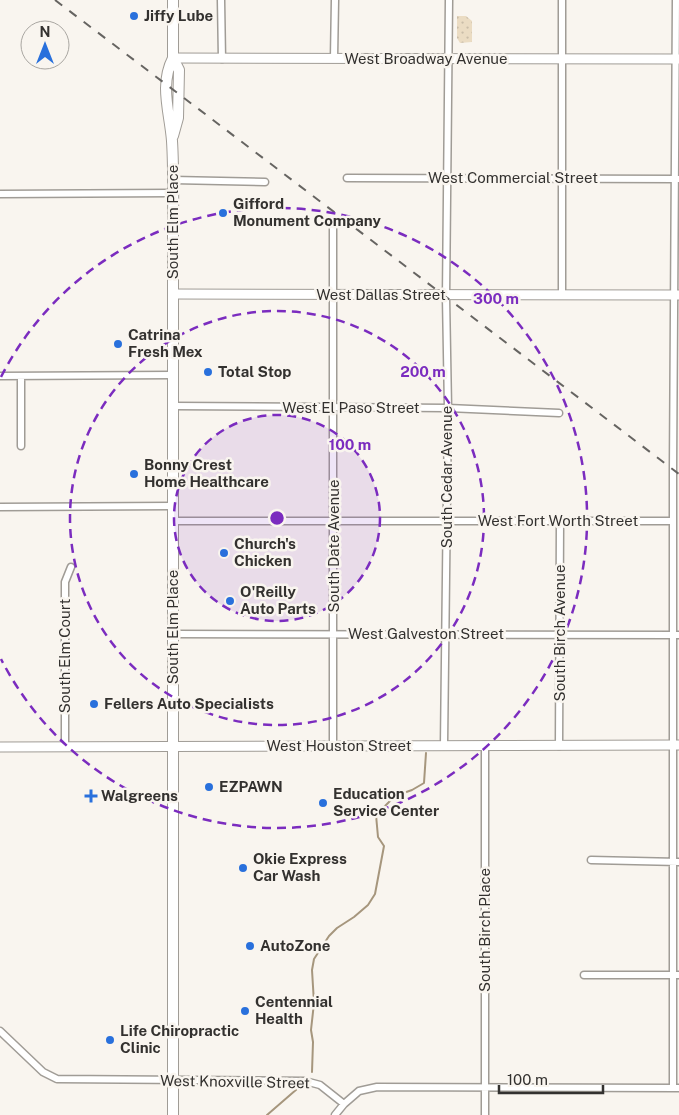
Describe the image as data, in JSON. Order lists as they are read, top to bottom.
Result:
{
  "streets": {
    "main road": ["South Elm Place"],
    "street": [
      "West Broadway Avenue",
      "West Commercial Street",
      "West Dallas Street",
      "West El Paso Street",
      "South Cedar Avenue",
      "West Fort Worth Street",
      "South Date Avenue",
      "South Birch Avenue",
      "West Galveston Street",
      "South Elm Court",
      "West Houston Street",
      "South Birch Place",
      "West Knoxville Street"
    ]
  },
  "crossings": [
    ["West Broadway Avenue", "South Elm Place"],
    ["West Broadway Avenue", "South Cedar Avenue"],
    ["West Commercial Street", "South Cedar Avenue"],
    ["South Elm Place", "West Dallas Street"],
    ["South Elm Place", "West El Paso Street"],
    ["South Elm Place", "West Fort Worth Street"],
    ["South Elm Place", "West Galveston Street"],
    ["South Elm Place", "West Houston Street"],
    ["South Elm Place", "West Knoxville Street"],
    ["West Dallas Street", "South Cedar Avenue"],
    ["West Dallas Street", "South Date Avenue"],
    ["West El Paso Street", "South Cedar Avenue"],
    ["West El Paso Street", "South Date Avenue"],
    ["South Cedar Avenue", "West Fort Worth Street"],
    ["South Cedar Avenue", "West Galveston Street"],
    ["South Cedar Avenue", "West Houston Street"],
    ["West Fort Worth Street", "South Date Avenue"],
    ["West Fort Worth Street", "South Birch Avenue"],
    ["South Date Avenue", "West Galveston Street"],
    ["South Date Avenue", "West Houston Street"],
    ["South Birch Avenue", "West Galveston Street"],
    ["South Birch Avenue", "West Houston Street"],
    ["South Elm Court", "West Houston Street"],
    ["West Houston Street", "South Birch Place"]
  ],
  "places": {
    "other": [
      "Jiffy Lube",
      "Gifford Monument Company",
      "Catrina Fresh Mex",
      "Total Stop",
      "Bonny Crest Home Healthcare",
      "Church's Chicken",
      "O'Reilly Auto Parts",
      "Fellers Auto Specialists",
      "EZPAWN",
      "Education Service Center",
      "Okie Express Car Wash",
      "AutoZone",
      "Centennial Health",
      "Life Chiropractic Clinic"
    ],
    "health": ["Walgreens"]
  },
  "scale_bar": "100 m",
  "north": "top",
  "rings": ["300 m", "200 m", "100 m"]
}
